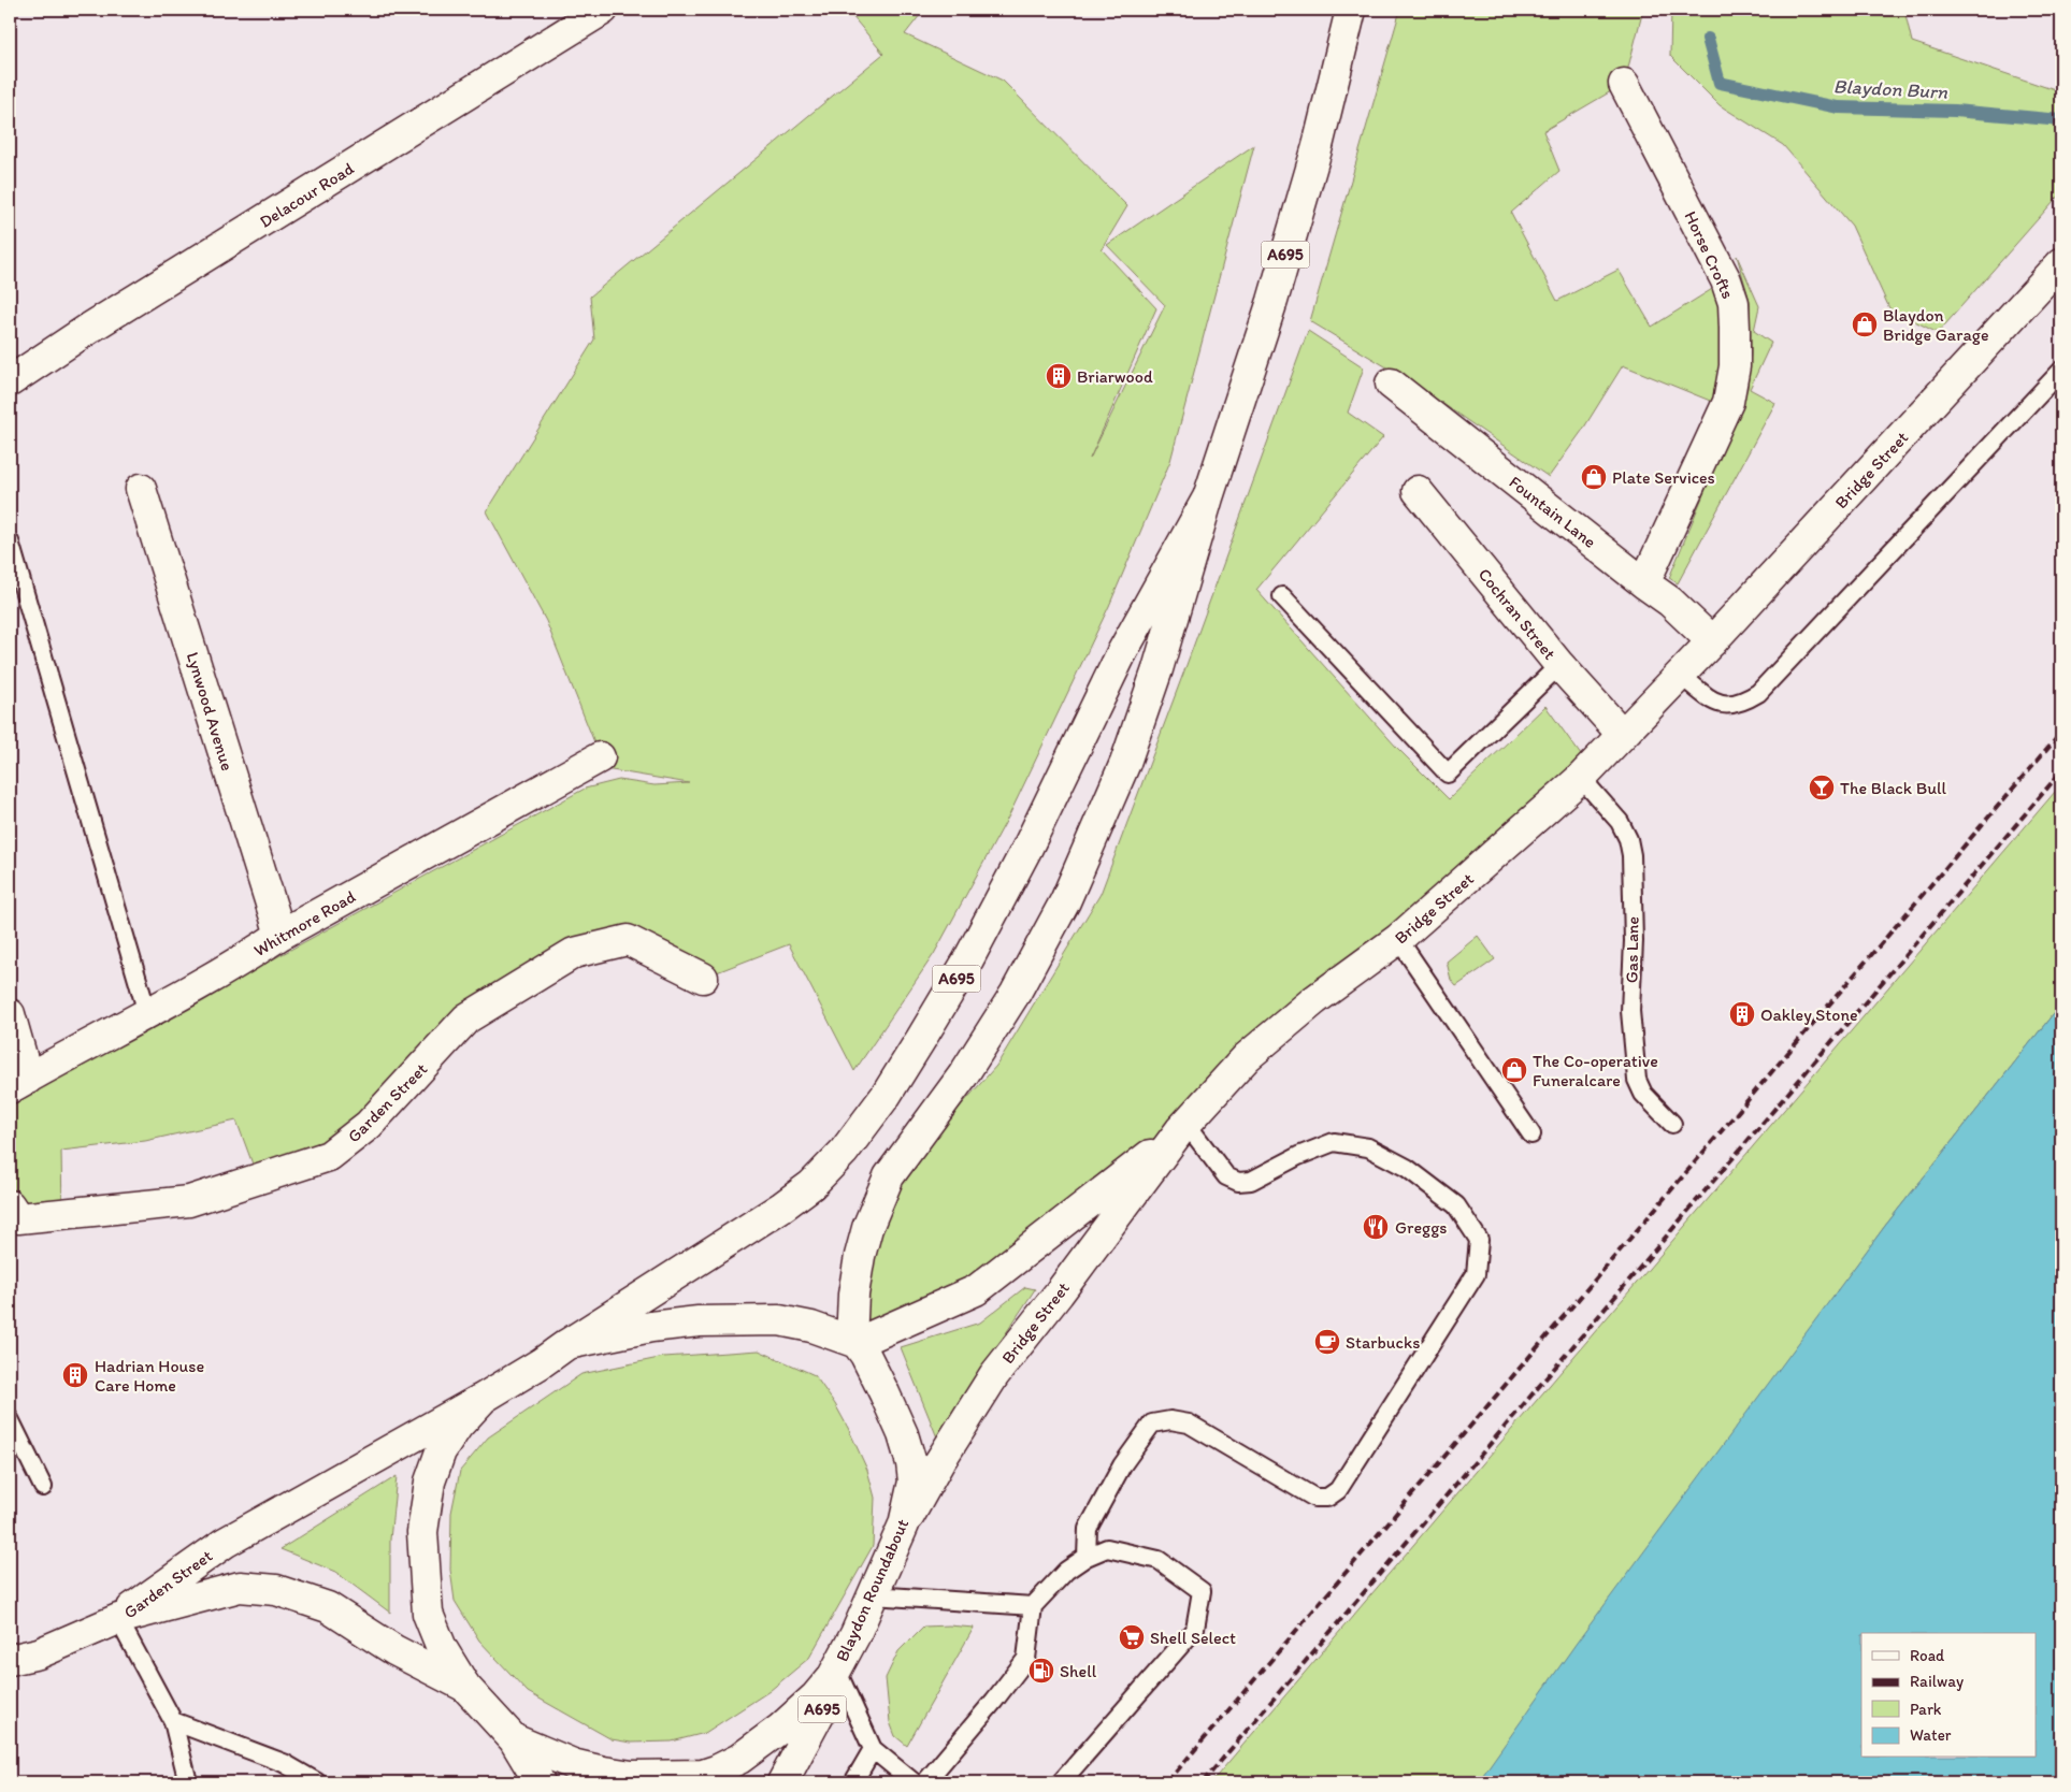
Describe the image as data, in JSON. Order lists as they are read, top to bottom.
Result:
{
  "streets": {
    "main road": [
      "Delacour Road",
      "A695",
      "Horse Crofts",
      "Bridge Street",
      "Fountain Lane",
      "Cochran Street",
      "Lynwood Avenue",
      "Whitmore Road",
      "Garden Street",
      "Blaydon Roundabout"
    ],
    "lane": ["Gas Lane"]
  },
  "crossings": [
    ["A695", "Bridge Street"],
    ["A695", "Blaydon Roundabout"],
    ["Horse Crofts", "Fountain Lane"],
    ["Bridge Street", "Fountain Lane"],
    ["Bridge Street", "Cochran Street"],
    ["Bridge Street", "Gas Lane"],
    ["Bridge Street", "Blaydon Roundabout"],
    ["Lynwood Avenue", "Whitmore Road"],
    ["Garden Street", "Blaydon Roundabout"]
  ],
  "water": ["Blaydon Burn"],
  "places": {
    "shop": ["Blaydon Bridge Garage", "Plate Services", "The Co-operative Funeralcare"],
    "building": ["Briarwood", "Oakley Stone", "Hadrian House Care Home"],
    "bar": ["The Black Bull"],
    "restaurant": ["Greggs"],
    "cafe": ["Starbucks"],
    "supermarket": ["Shell Select"],
    "fuel station": ["Shell"]
  },
  "legend": [
    "Road",
    "Railway",
    "Park",
    "Water"
  ]
}
